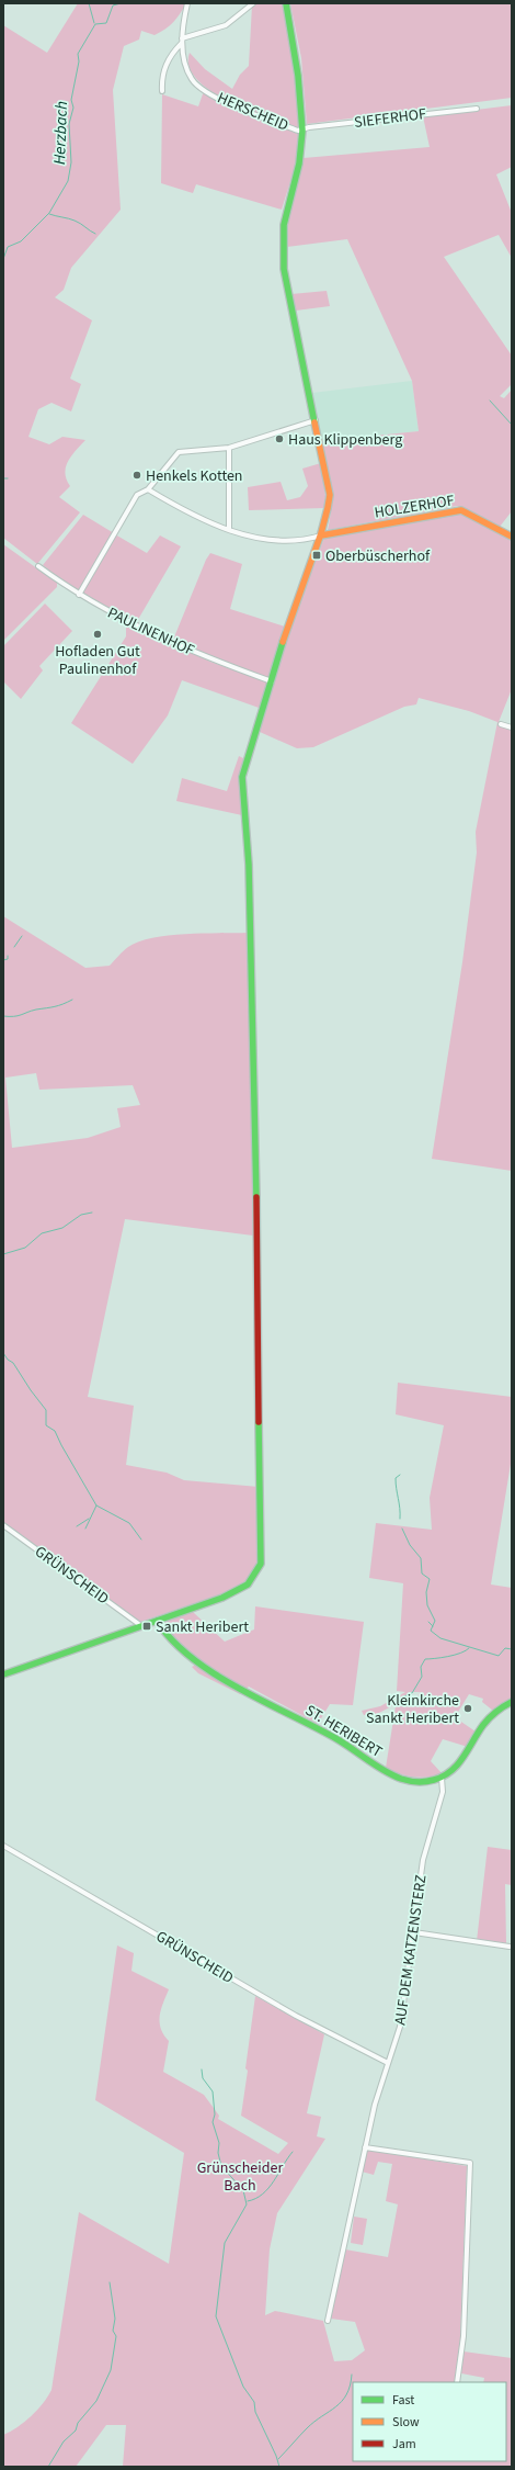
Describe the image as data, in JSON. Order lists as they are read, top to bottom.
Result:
{
  "streets": {
    "street": [
      "HERSCHEID",
      "SIEFERHOF",
      "HOLZERHOF",
      "PAULINENHOF",
      "GRÜNSCHEID",
      "ST. HERIBERT",
      "AUF DEM KATZENSTERZ"
    ]
  },
  "crossings": [
    ["HERSCHEID", "SIEFERHOF"],
    ["GRÜNSCHEID", "AUF DEM KATZENSTERZ"],
    ["ST. HERIBERT", "AUF DEM KATZENSTERZ"]
  ],
  "water": ["Herzbach"],
  "parks": ["Grünscheider Bach"],
  "places": {
    "other": [
      "Haus Klippenberg",
      "Henkels Kotten",
      "Hofladen Gut Paulinenhof",
      "Kleinkirche Sankt Heribert"
    ],
    "transit": ["Oberbüscherhof", "Sankt Heribert"]
  },
  "legend": ["Fast", "Slow", "Jam"]
}
